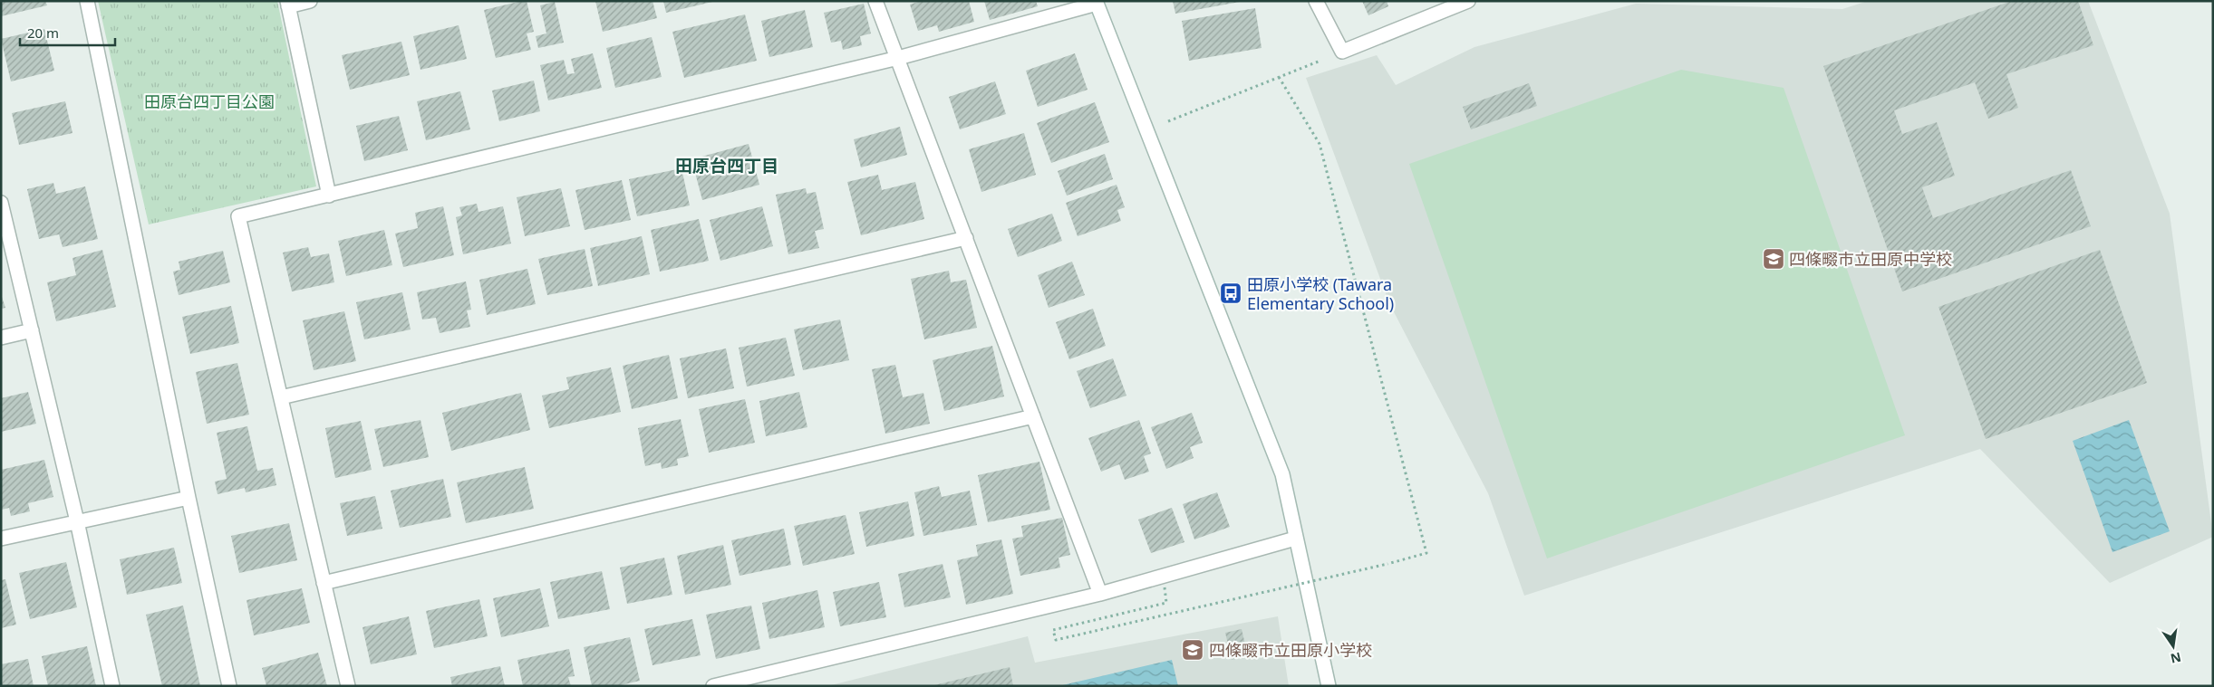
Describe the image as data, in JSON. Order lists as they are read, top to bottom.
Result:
{
  "districts": ["田原台四丁目"],
  "parks": ["田原台四丁目公園"],
  "places": {
    "school or university": ["四條畷市立田原中学校", "四條畷市立田原小学校"],
    "bus stop": ["田原小学校 (Tawara Elementary School)"]
  },
  "scale_bar": "20 m",
  "north": "bottom"
}
